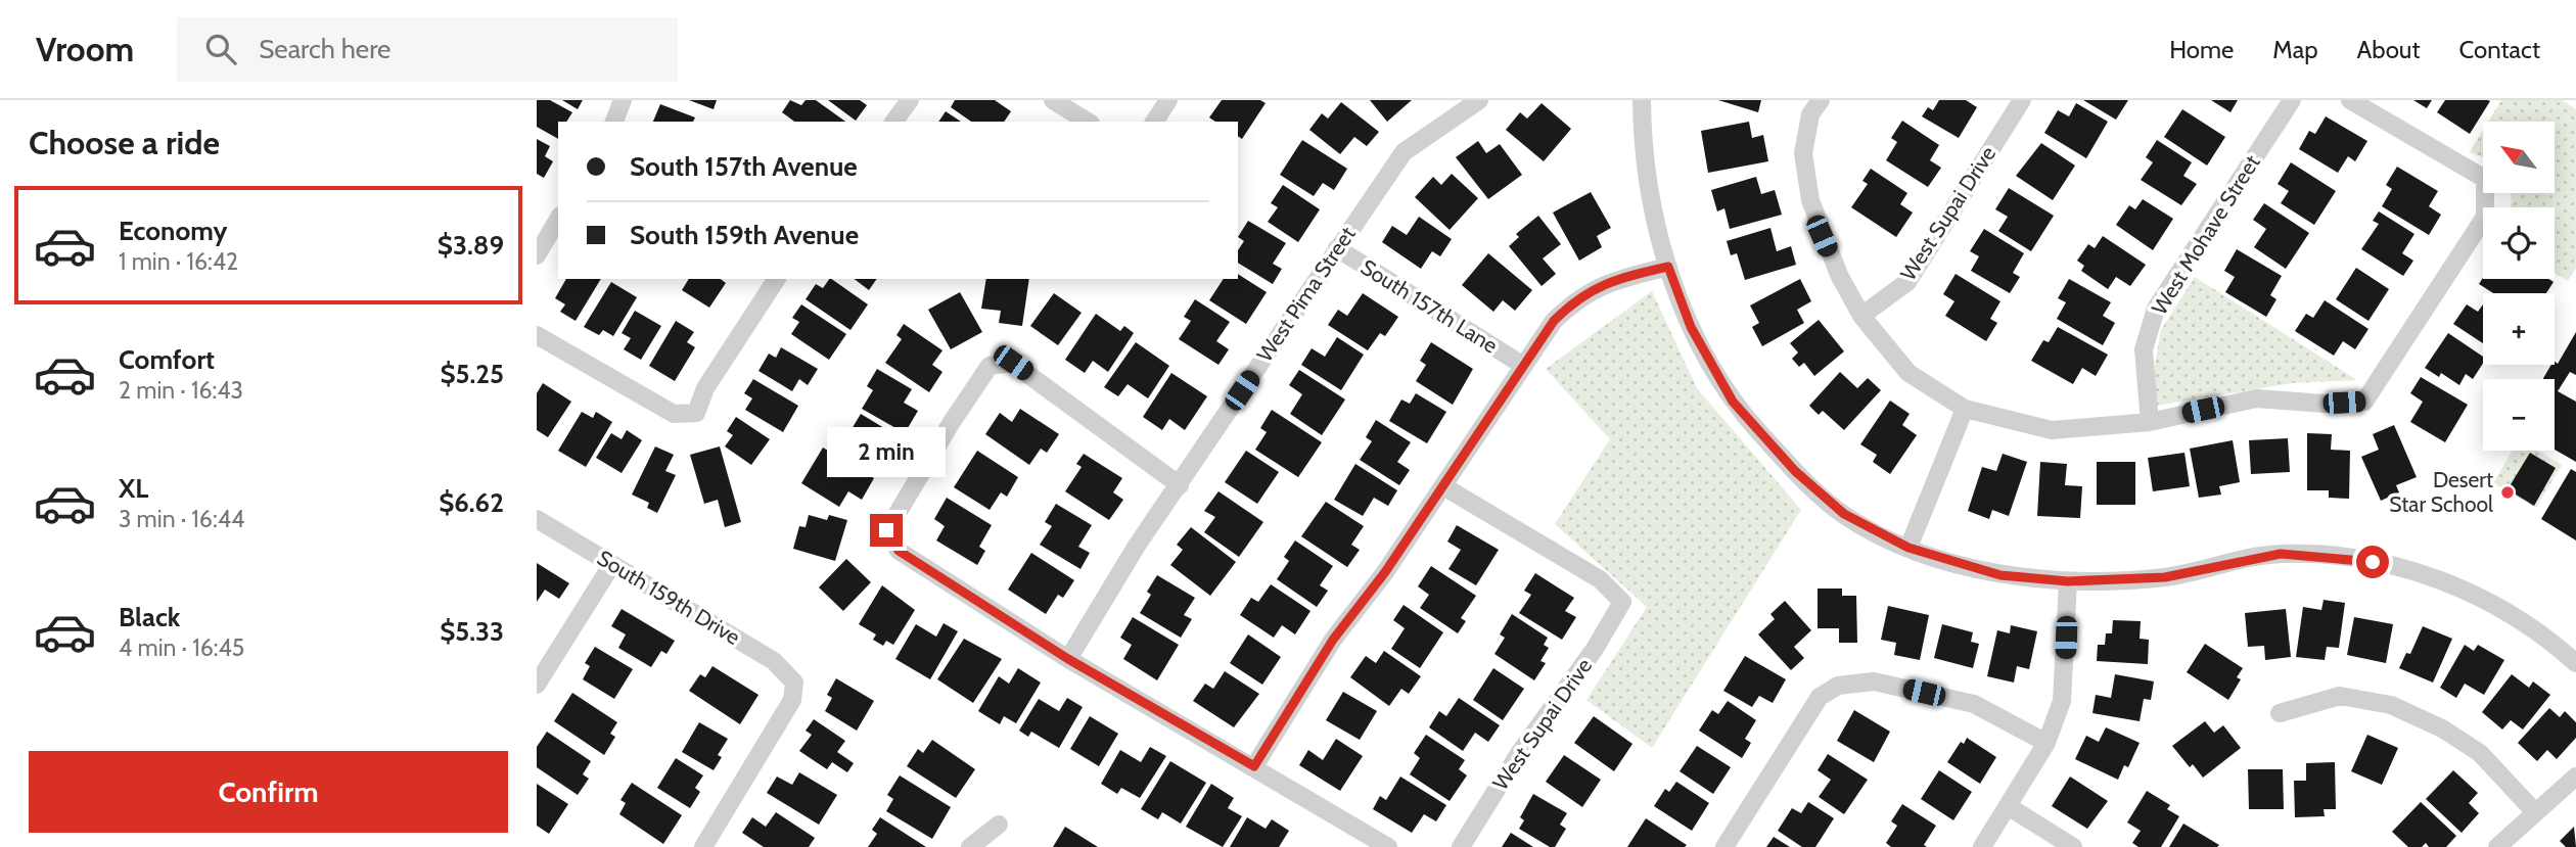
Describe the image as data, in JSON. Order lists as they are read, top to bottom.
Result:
{
  "streets": {
    "street": [
      "West Supai Drive",
      "West Mohave Street",
      "West Pima Street",
      "South 157th Lane",
      "South 159th Drive"
    ]
  },
  "crossings": [
    ["West Pima Street", "South 157th Lane"]
  ],
  "places": ["Desert Star School"],
  "north": "top left",
  "page": {
    "header": "Vroom",
    "search": "Search here",
    "nav": [
      "Home",
      "Map",
      "About",
      "Contact"
    ],
    "heading": "Choose a ride",
    "map_buttons": ["+", "−"],
    "banner": ["South 157th Avenue", "South 159th Avenue"],
    "list": [
      {
        "name": "Economy",
        "note": "1 min · 16:42",
        "value": "$3.89"
      },
      {
        "name": "Comfort",
        "note": "2 min · 16:43",
        "value": "$5.25"
      },
      {
        "name": "XL",
        "note": "3 min · 16:44",
        "value": "$6.62"
      },
      {
        "name": "Black",
        "note": "4 min · 16:45",
        "value": "$5.33"
      }
    ],
    "bubble": "2 min",
    "buttons": "Confirm"
  }
}
